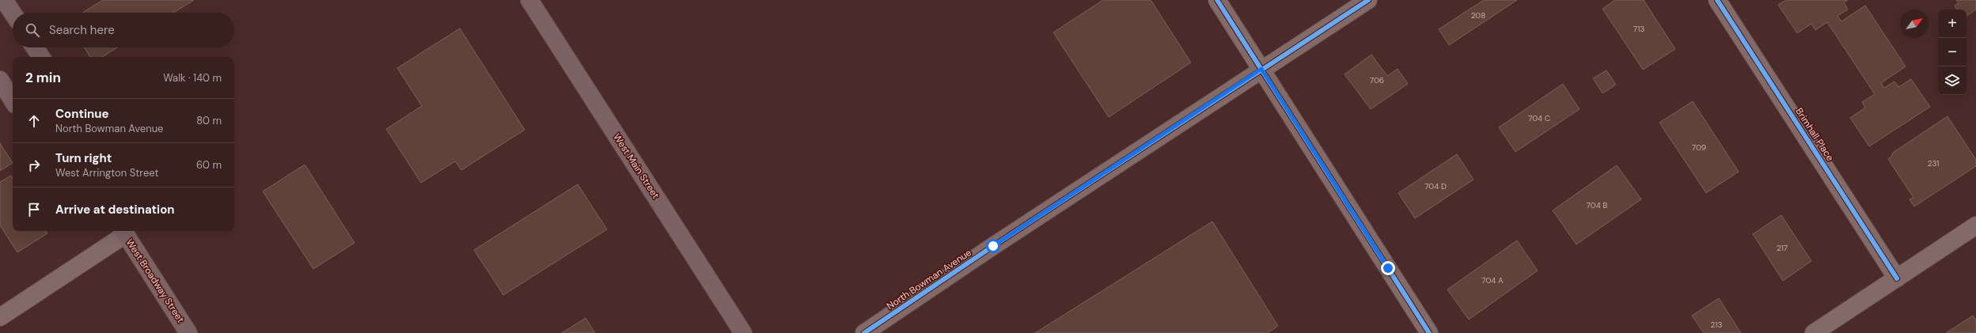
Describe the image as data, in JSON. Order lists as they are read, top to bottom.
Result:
{
  "streets": {
    "main road": ["West Main Street", "West Broadway Street"],
    "street": ["Brimhall Place", "North Bowman Avenue"]
  },
  "house_numbers": [
    "208",
    "713",
    "706",
    "704 C",
    "709",
    "231",
    "704 D",
    "704 B",
    "217",
    "704 A",
    "213"
  ],
  "north": "top right",
  "page": {
    "map_buttons": ["+", "−"],
    "search": "Search here",
    "heading": ["2 min", "Walk · 140 m"],
    "list": [
      ["Continue", "North Bowman Avenue", "80 m"],
      ["Turn right", "West Arrington Street", "60 m"],
      "Arrive at destination"
    ]
  }
}
